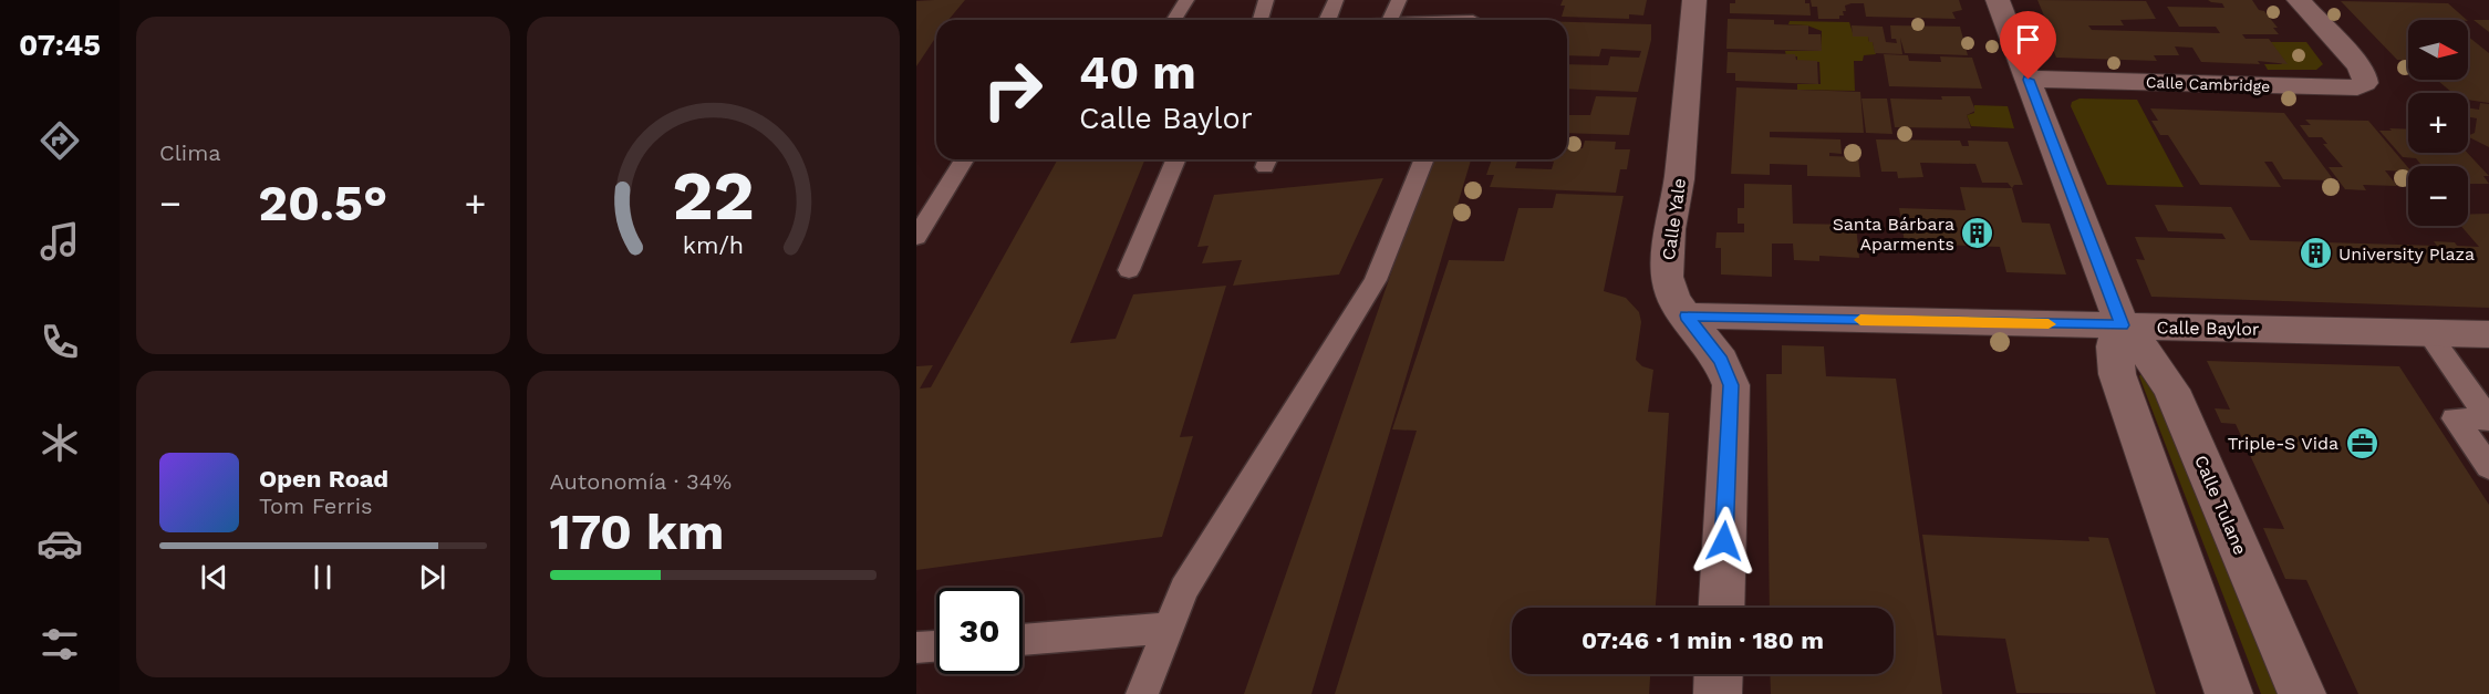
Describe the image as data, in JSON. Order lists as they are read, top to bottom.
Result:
{
  "streets": {
    "street": [
      "Calle Cambridge",
      "Calle Yale",
      "Calle Baylor",
      "Calle Tulane"
    ]
  },
  "crossings": [
    ["Calle Cambridge", "Calle Tulane"],
    ["Calle Yale", "Calle Baylor"],
    ["Calle Baylor", "Calle Tulane"]
  ],
  "places": {
    "building": ["Santa Bárbara Aparments", "University Plaza"],
    "office": ["Triple-S Vida"]
  },
  "north": "right",
  "page": {
    "tabs": "07:45",
    "tile": [
      "Clima",
      ["Autonomía · 34%", "170 km"]
    ],
    "map_buttons": ["+", "−"],
    "turn": ["40 m", "Calle Baylor"],
    "heat": ["−", "20.5°", "+"],
    "song": ["Open Road", "Tom Ferris"],
    "limit": "30",
    "trip": "07:46 · 1 min · 180 m",
    "gauge": ["22", "km/h"]
  }
}
